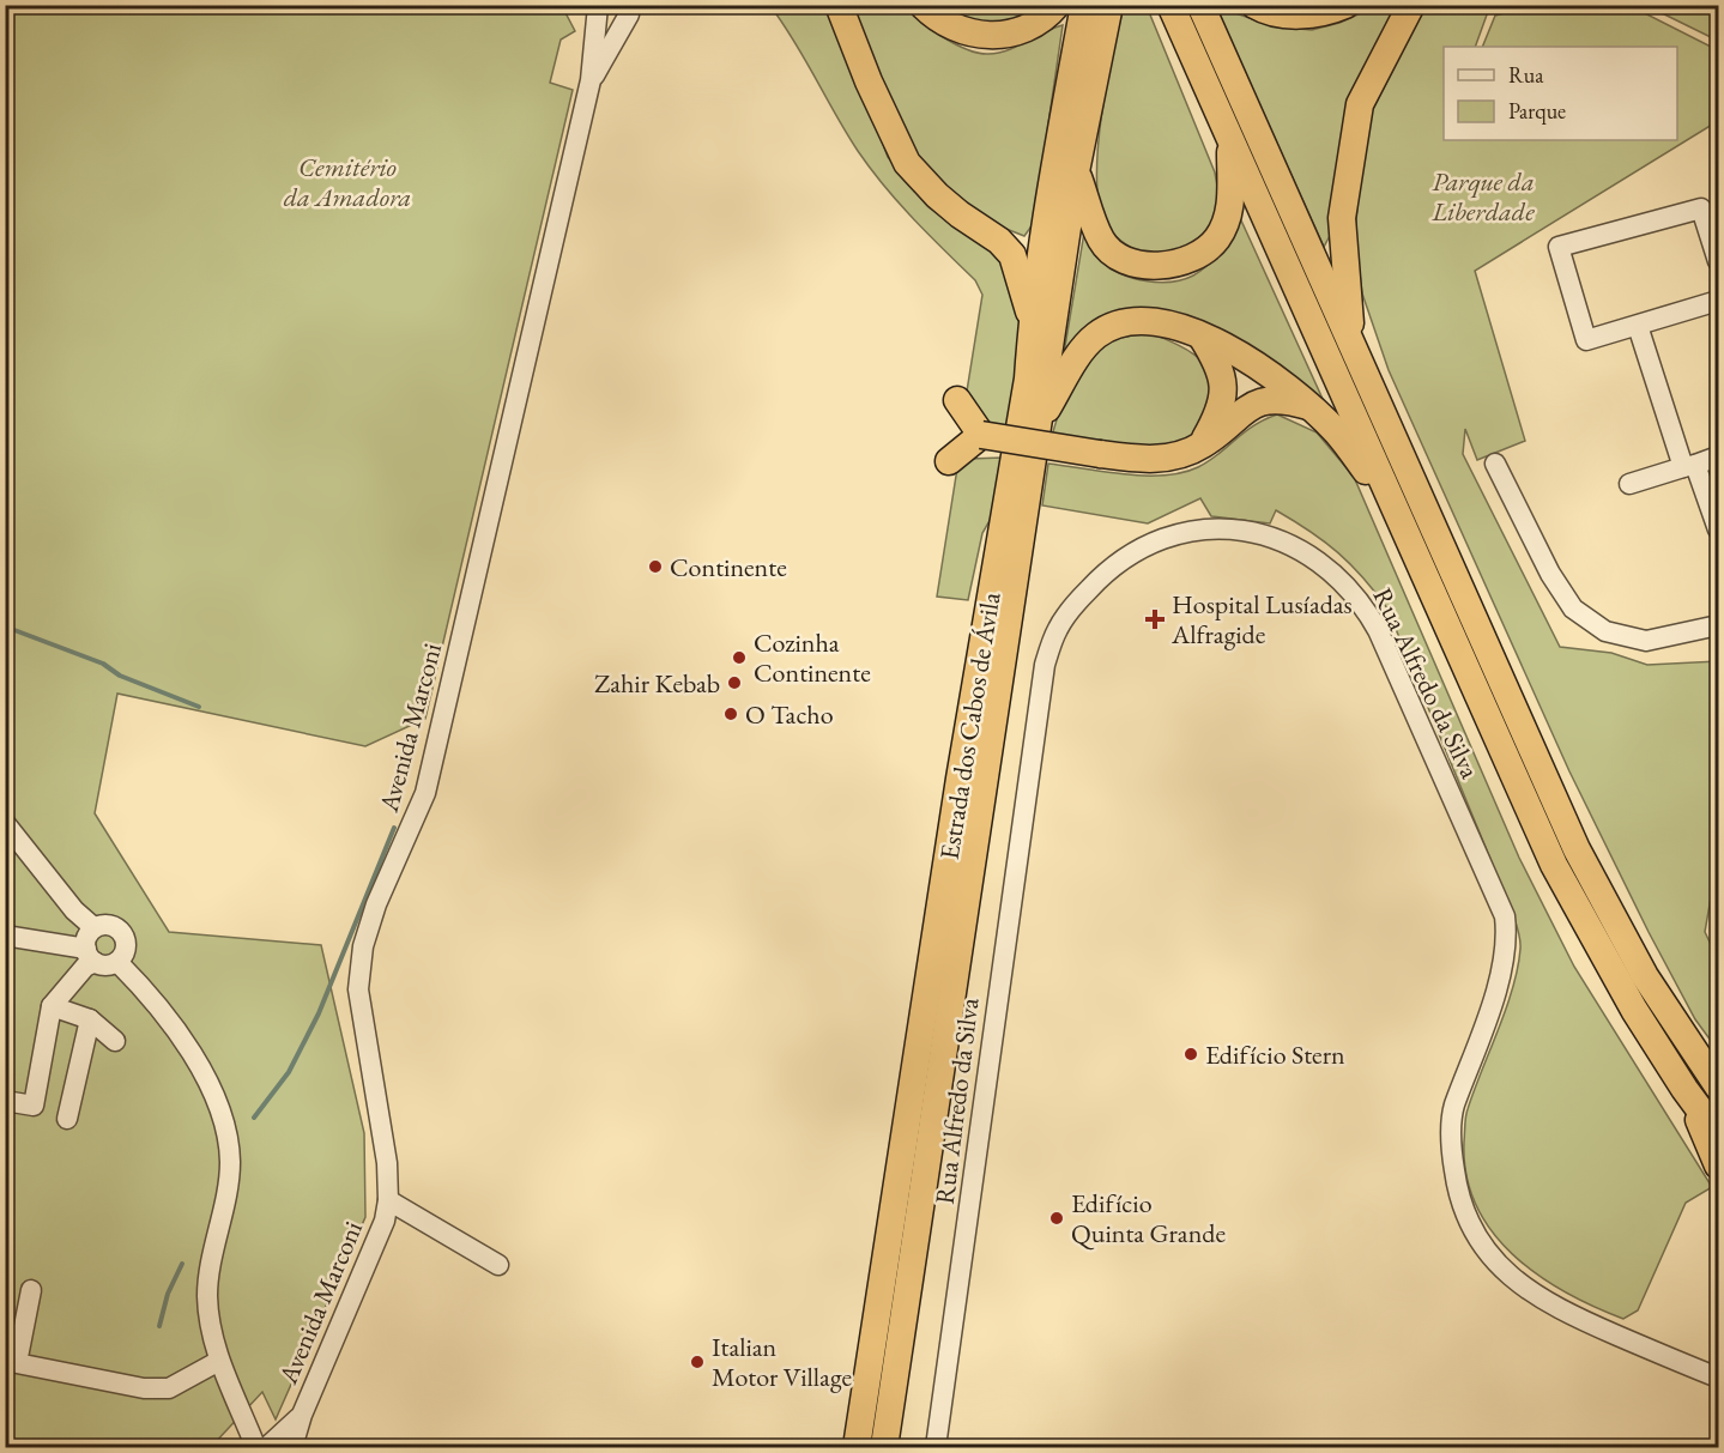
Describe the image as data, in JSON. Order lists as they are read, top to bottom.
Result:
{
  "streets": {
    "highway": ["Estrada dos Cabos de Ávila"],
    "street": ["Rua Alfredo da Silva", "Avenida Marconi"]
  },
  "parks": ["Cemitério da Amadora", "Parque da Liberdade"],
  "places": {
    "other": [
      "Continente",
      "Cozinha Continente",
      "Zahir Kebab",
      "O Tacho",
      "Edifício Stern",
      "Edifício Quinta Grande",
      "Italian Motor Village"
    ],
    "health": ["Hospital Lusíadas Alfragide"]
  },
  "legend": ["Rua", "Parque"]
}
